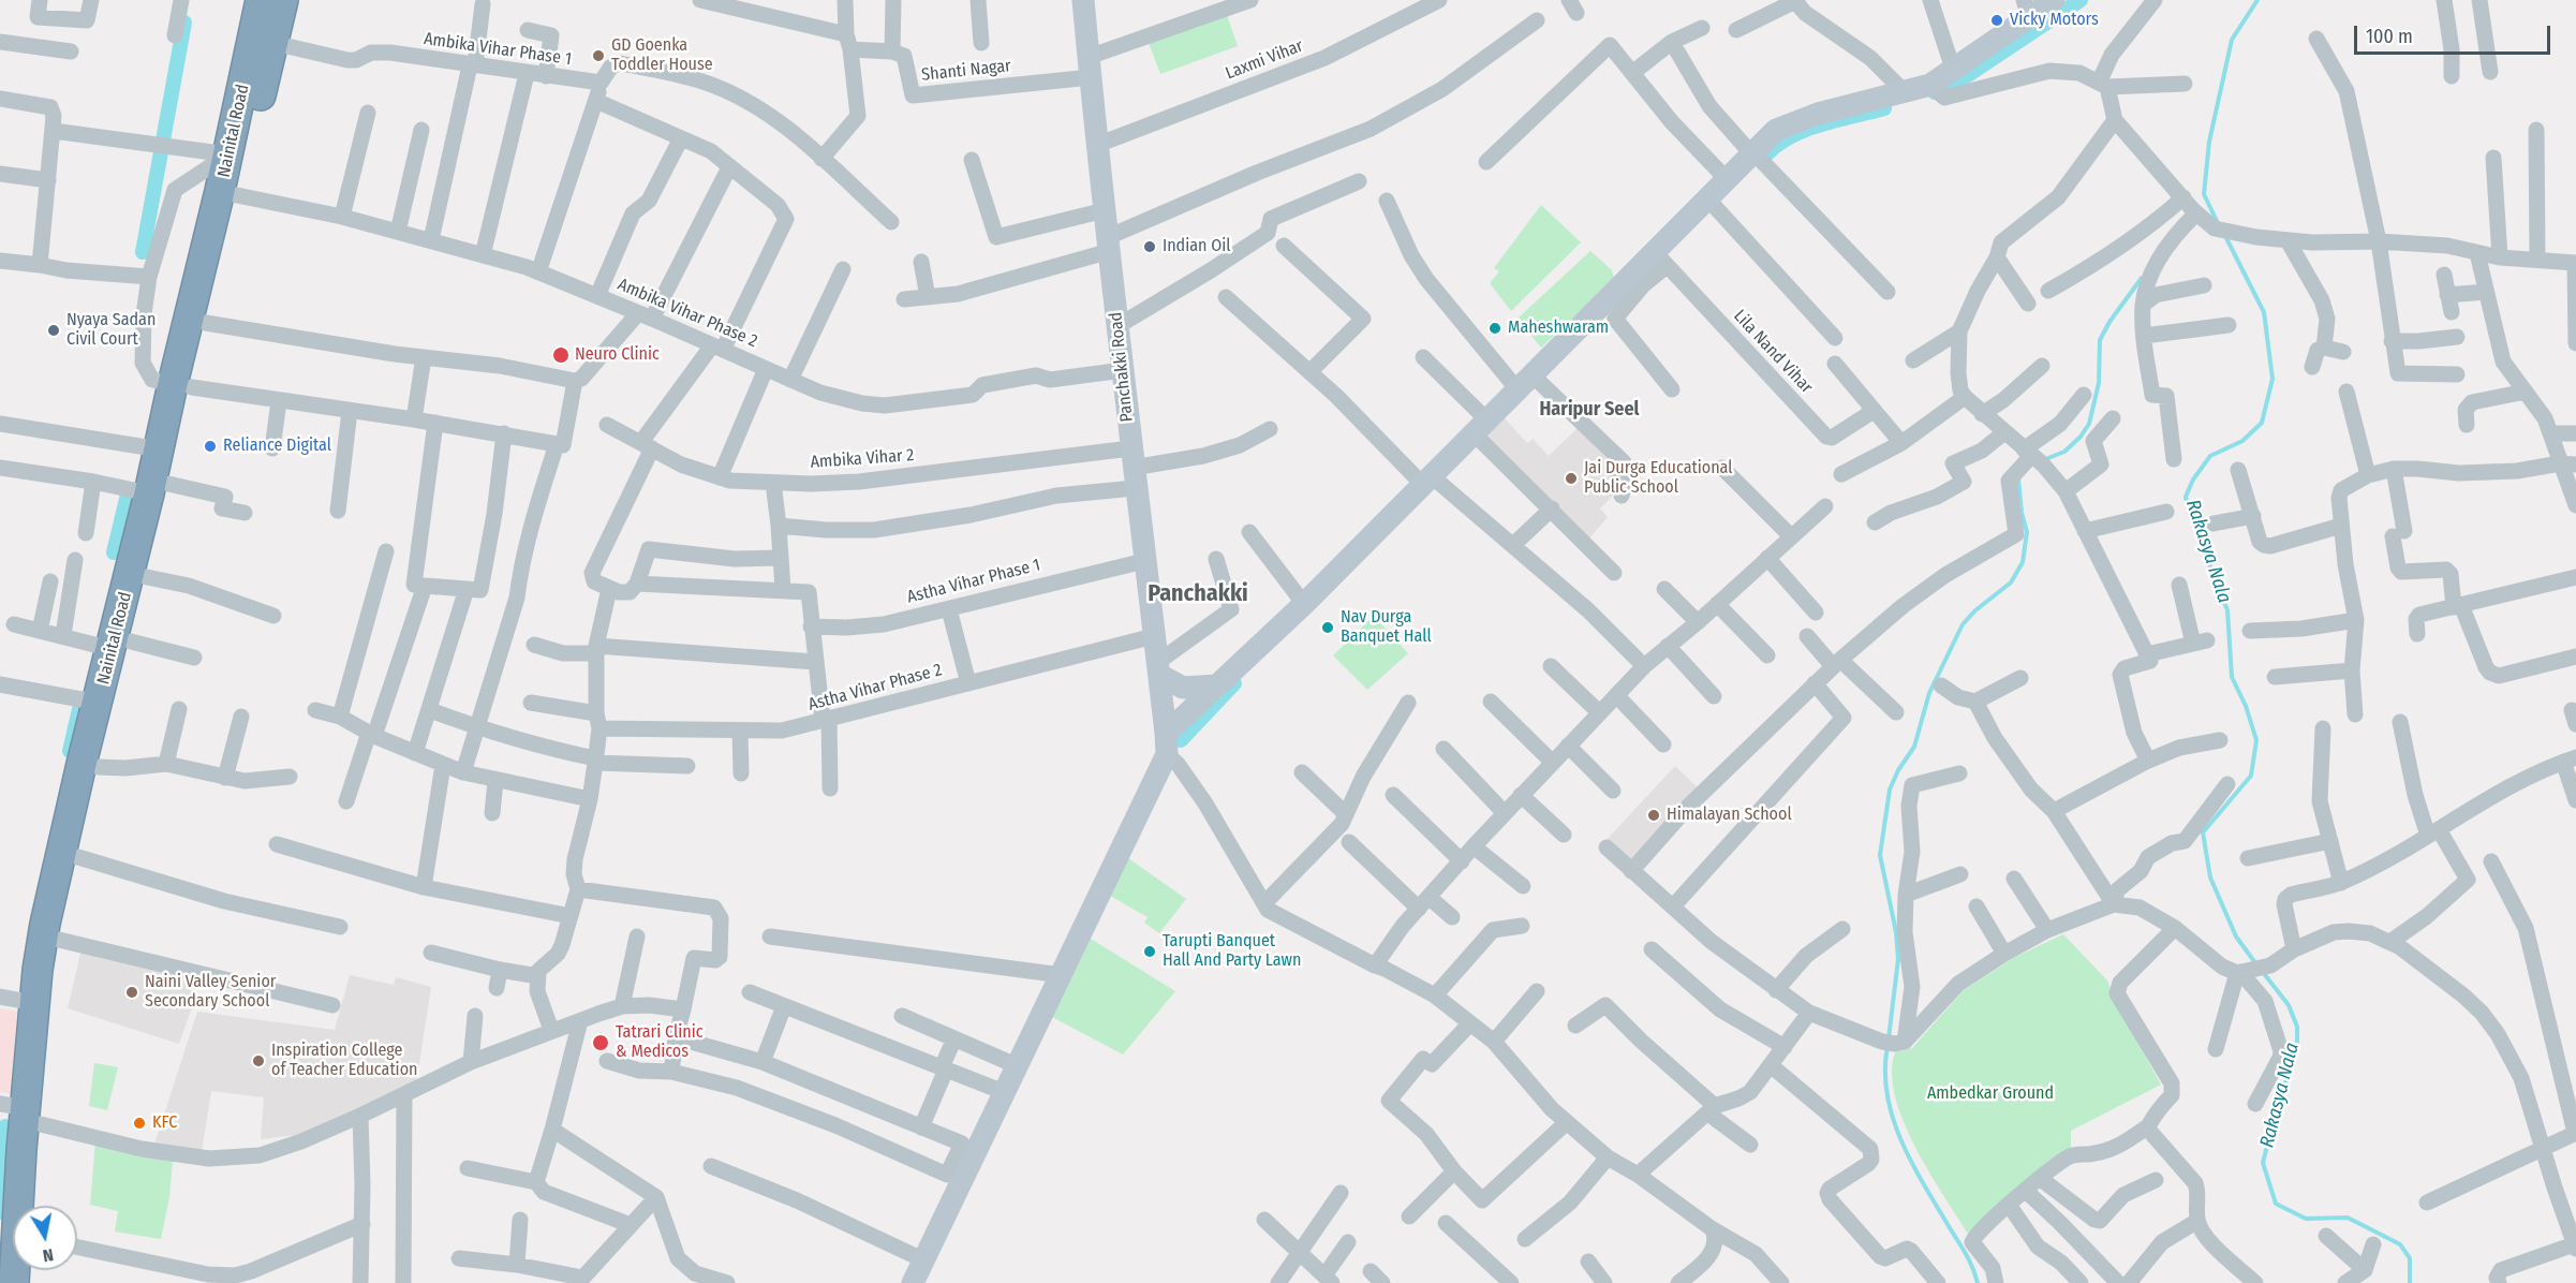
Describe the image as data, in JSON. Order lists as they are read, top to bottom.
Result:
{
  "streets": {
    "highway": ["Nainital Road"],
    "main road": ["Panchakki Road"],
    "street": [
      "Ambika Vihar Phase 1",
      "Laxmi Vihar",
      "Shanti Nagar",
      "Ambika Vihar Phase 2",
      "Lila Nand Vihar",
      "Ambika Vihar 2",
      "Astha Vihar Phase 1",
      "Astha Vihar Phase 2"
    ]
  },
  "crossings": [
    ["Ambika Vihar Phase 1", "Nainital Road"],
    ["Laxmi Vihar", "Panchakki Road"],
    ["Shanti Nagar", "Panchakki Road"],
    ["Nainital Road", "Ambika Vihar Phase 2"],
    ["Ambika Vihar Phase 2", "Panchakki Road"],
    ["Panchakki Road", "Ambika Vihar 2"],
    ["Panchakki Road", "Astha Vihar Phase 1"],
    ["Panchakki Road", "Astha Vihar Phase 2"]
  ],
  "districts": ["Haripur Seel", "Panchakki"],
  "water": ["Rakasya Nala"],
  "parks": ["Ambedkar Ground"],
  "places": [
    "Vicky Motors",
    "GD Goenka Toddler House",
    "Indian Oil",
    "Maheshwaram",
    "Nyaya Sadan Civil Court",
    "Neuro Clinic",
    "Reliance Digital",
    "Jai Durga Educational Public School",
    "Nav Durga Banquet Hall",
    "Himalayan School",
    "Tarupti Banquet Hall And Party Lawn",
    "Naini Valley Senior Secondary School",
    "Tatrari Clinic & Medicos",
    "Inspiration College of Teacher Education",
    "KFC"
  ],
  "scale_bar": "100 m",
  "north": "bottom"
}
